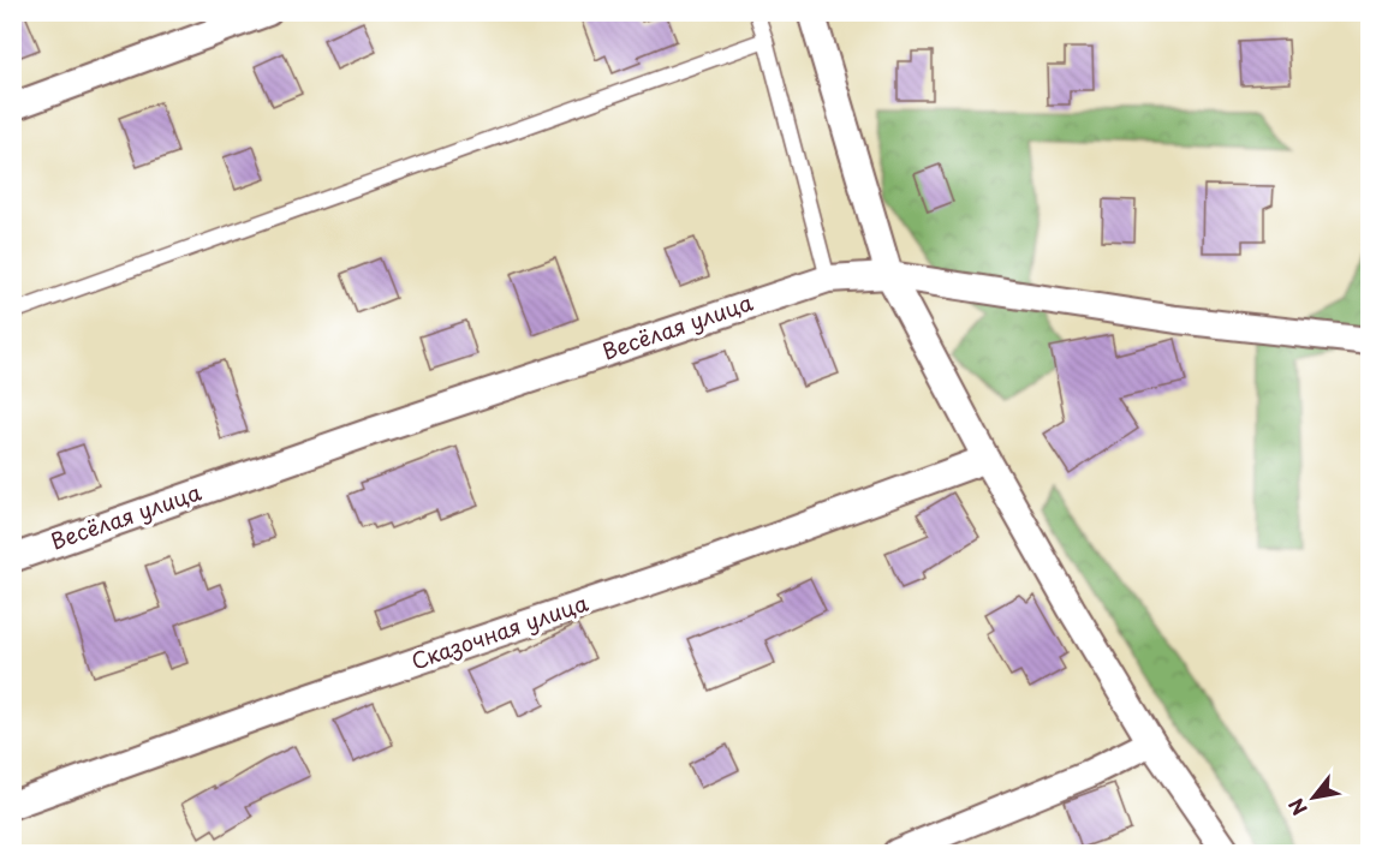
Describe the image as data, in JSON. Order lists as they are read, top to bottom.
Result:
{
  "streets": {
    "street": ["Весёлая улица", "Сказочная улица"]
  },
  "north": "bottom left"
}
